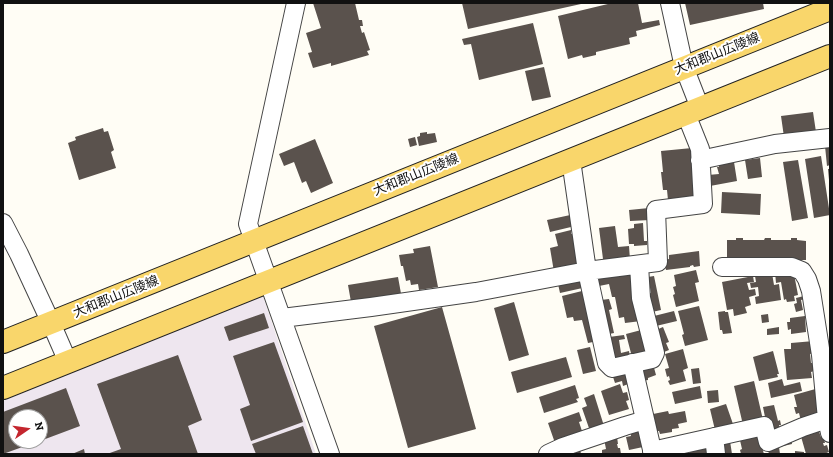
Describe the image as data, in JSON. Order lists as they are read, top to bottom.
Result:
{
  "streets": {
    "main road": ["大和郡山広陵線"]
  },
  "north": "right"
}
